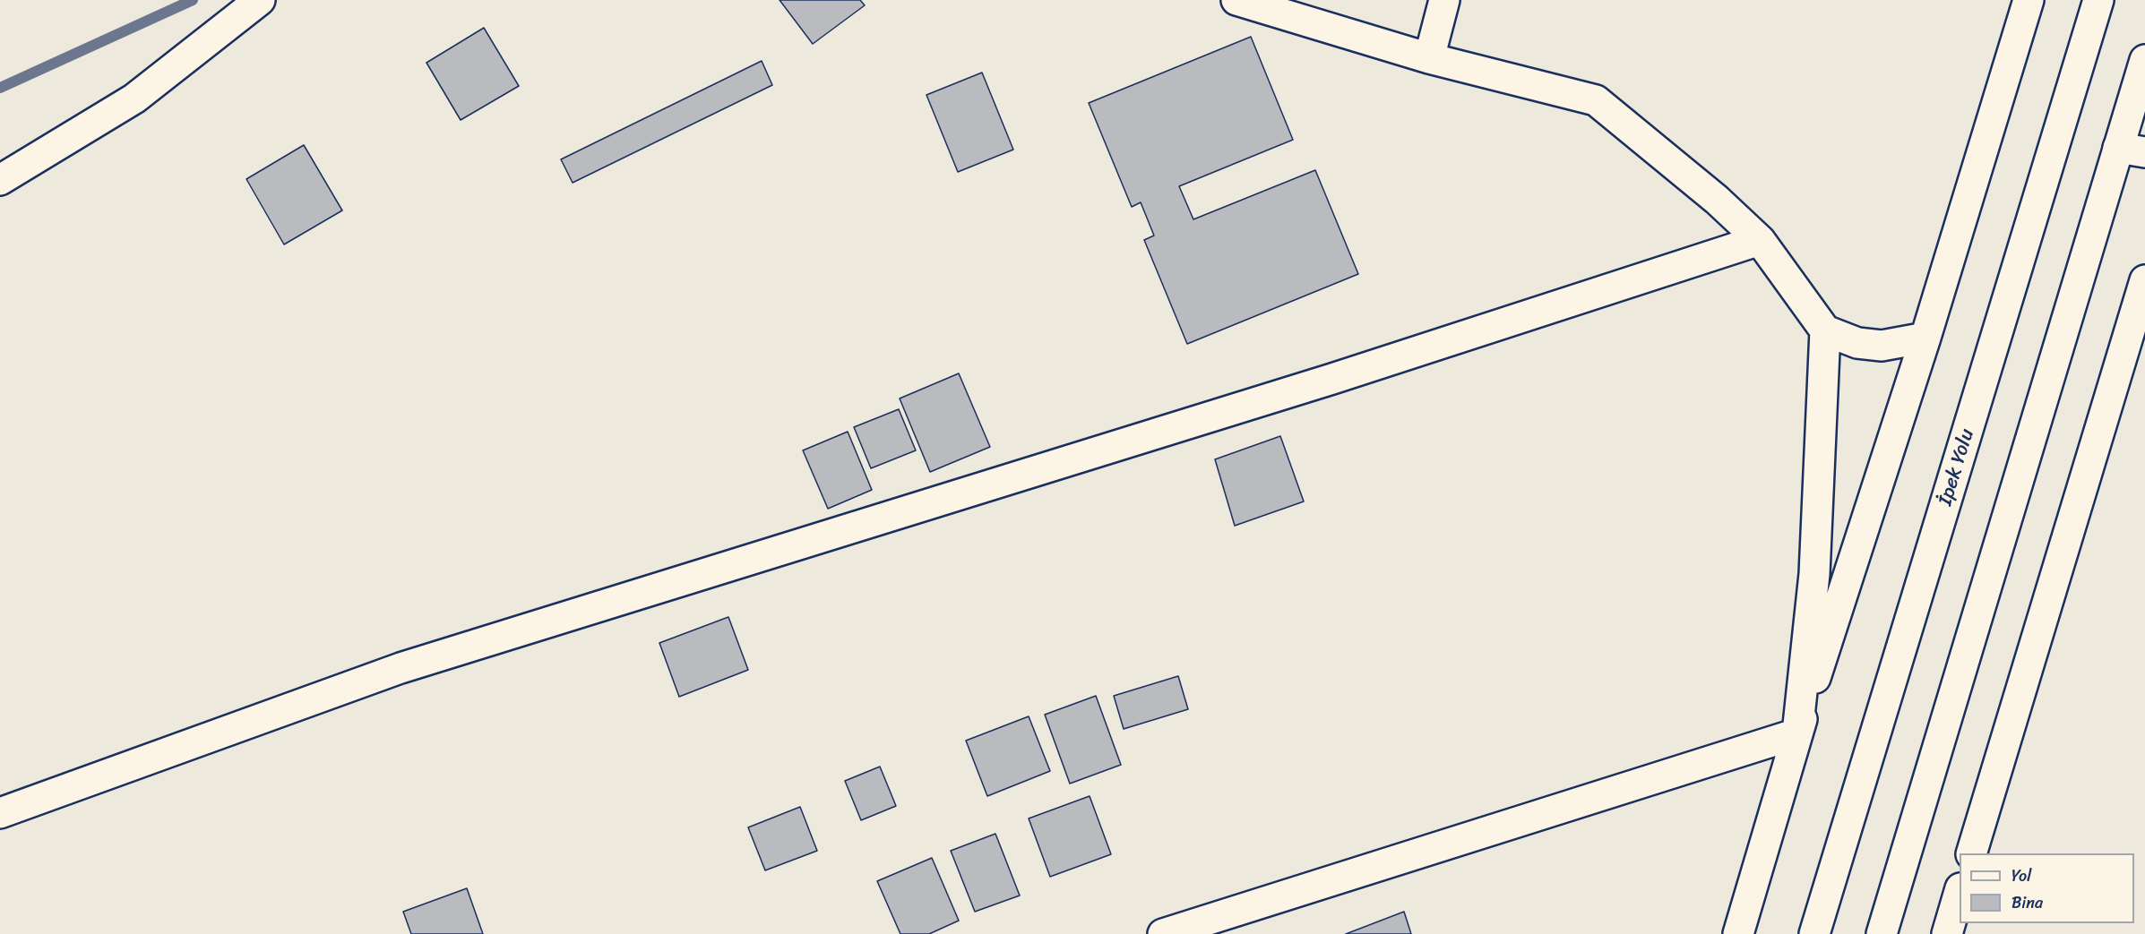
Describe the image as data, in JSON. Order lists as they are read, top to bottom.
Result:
{
  "streets": {
    "main road": ["İpek Yolu"]
  },
  "legend": ["Yol", "Bina"]
}
